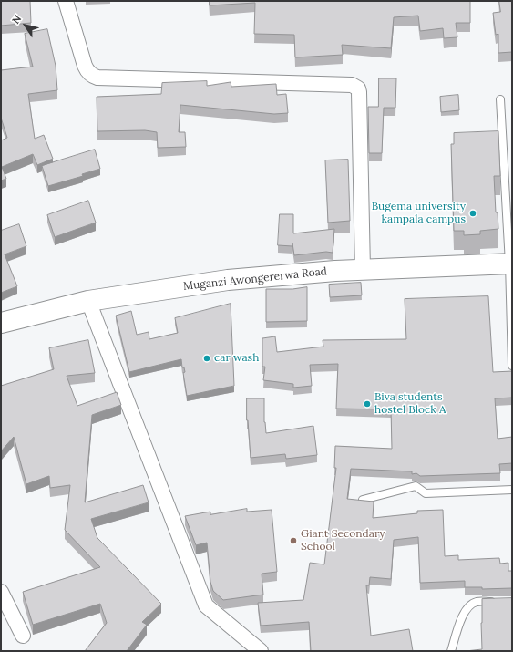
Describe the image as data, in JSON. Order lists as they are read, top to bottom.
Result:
{
  "streets": {
    "street": ["Muganzi Awongererwa Road"]
  },
  "places": [
    "Bugema university kampala campus",
    "car wash",
    "Biva students hostel Block A",
    "Giant Secondary School"
  ],
  "north": "top left"
}
